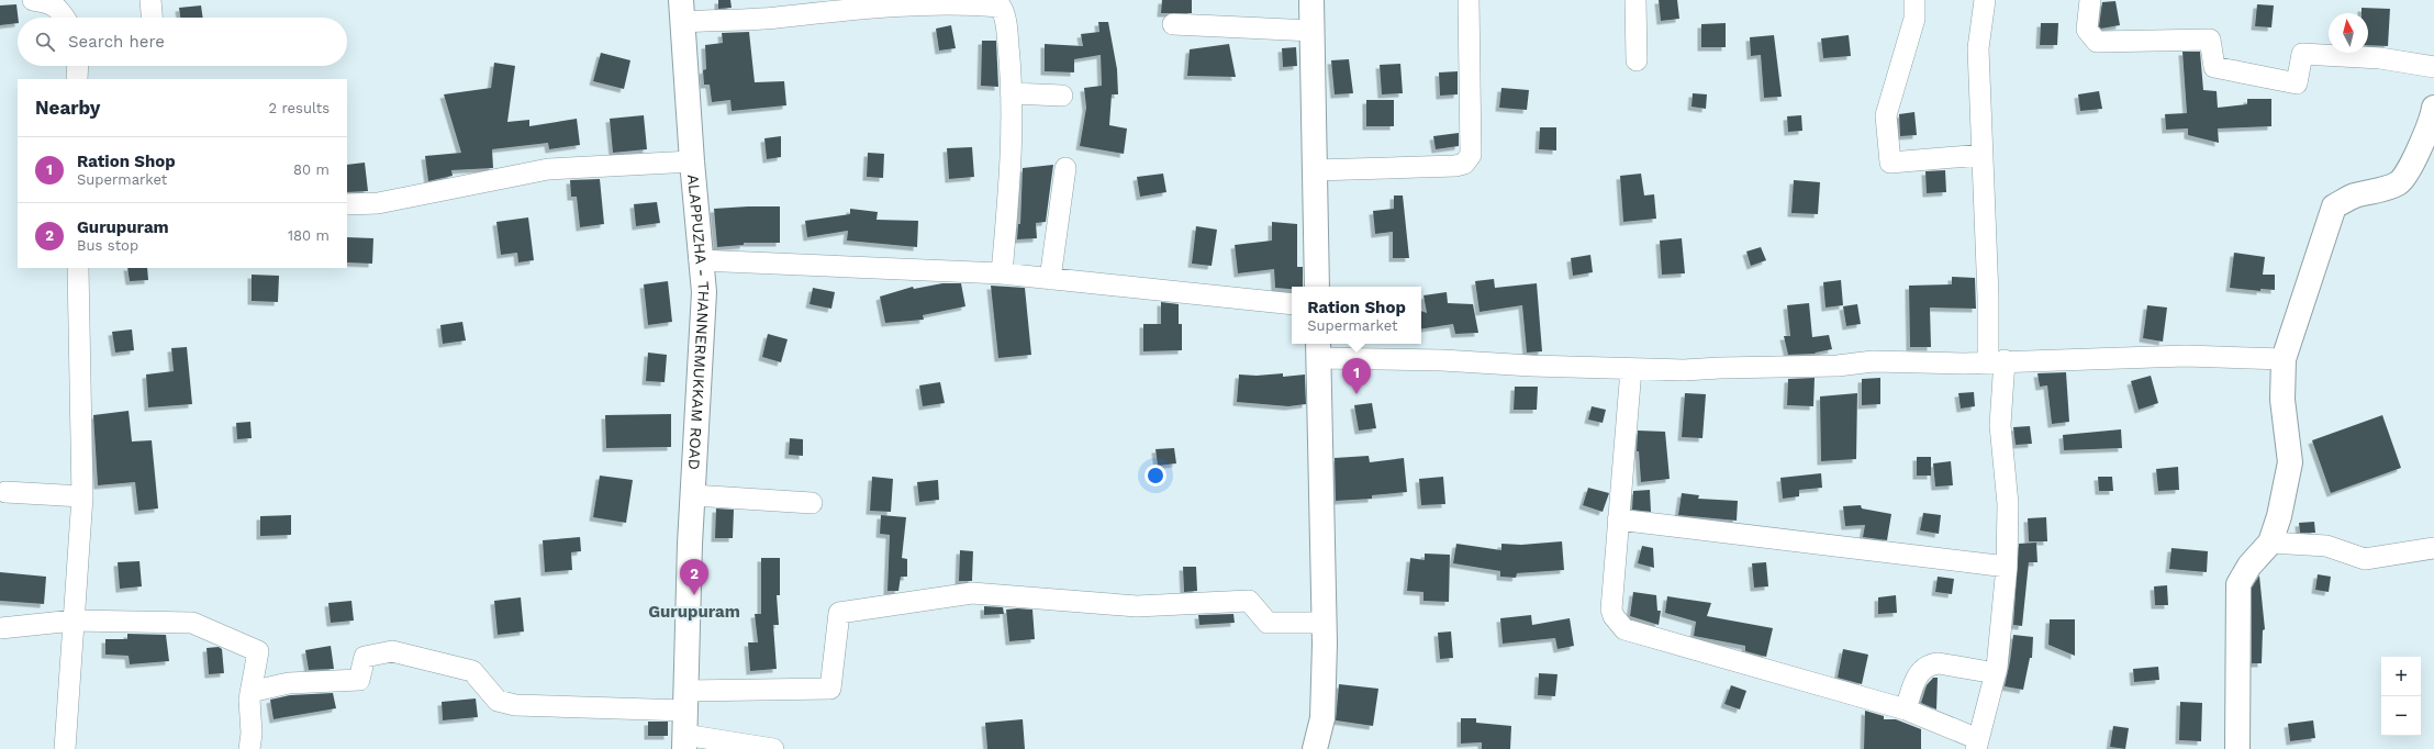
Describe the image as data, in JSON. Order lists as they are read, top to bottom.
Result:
{
  "streets": {
    "main road": ["ALAPPUZHA - THANNERMUKKAM ROAD"]
  },
  "districts": ["Gurupuram"],
  "north": "top",
  "page": {
    "search": "Search here",
    "heading": ["Nearby", "2 results"],
    "list": [
      {
        "mark": "1",
        "name": "Ration Shop",
        "note": "Supermarket",
        "value": "80 m"
      },
      {
        "mark": "2",
        "name": "Gurupuram",
        "note": "Bus stop",
        "value": "180 m"
      }
    ],
    "popup": ["Ration Shop", "Supermarket"],
    "pins": ["1", "2"],
    "map_buttons": ["+", "−"]
  }
}
